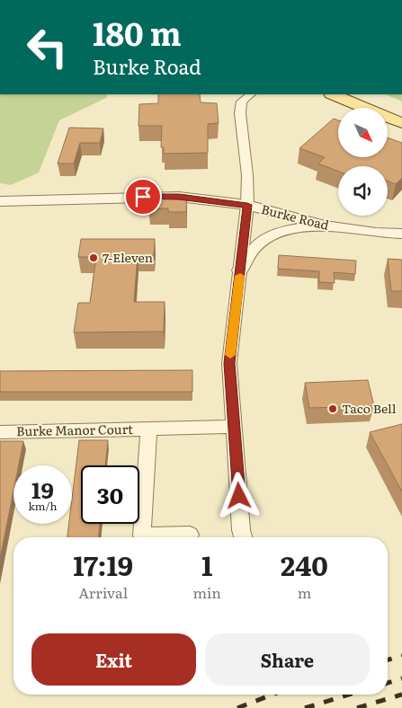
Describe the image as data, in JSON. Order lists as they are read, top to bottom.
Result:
{
  "streets": {
    "street": ["Burke Road", "Burke Manor Court"]
  },
  "places": ["7-Eleven", "Taco Bell"],
  "north": "bottom right",
  "page": {
    "turn": ["180 m", "Burke Road"],
    "speed": "19 km/h",
    "limit": "30",
    "eta": [
      "17:19",
      "Arrival",
      "1",
      "min",
      "240",
      "m"
    ],
    "buttons": ["Exit", "Share"]
  }
}
